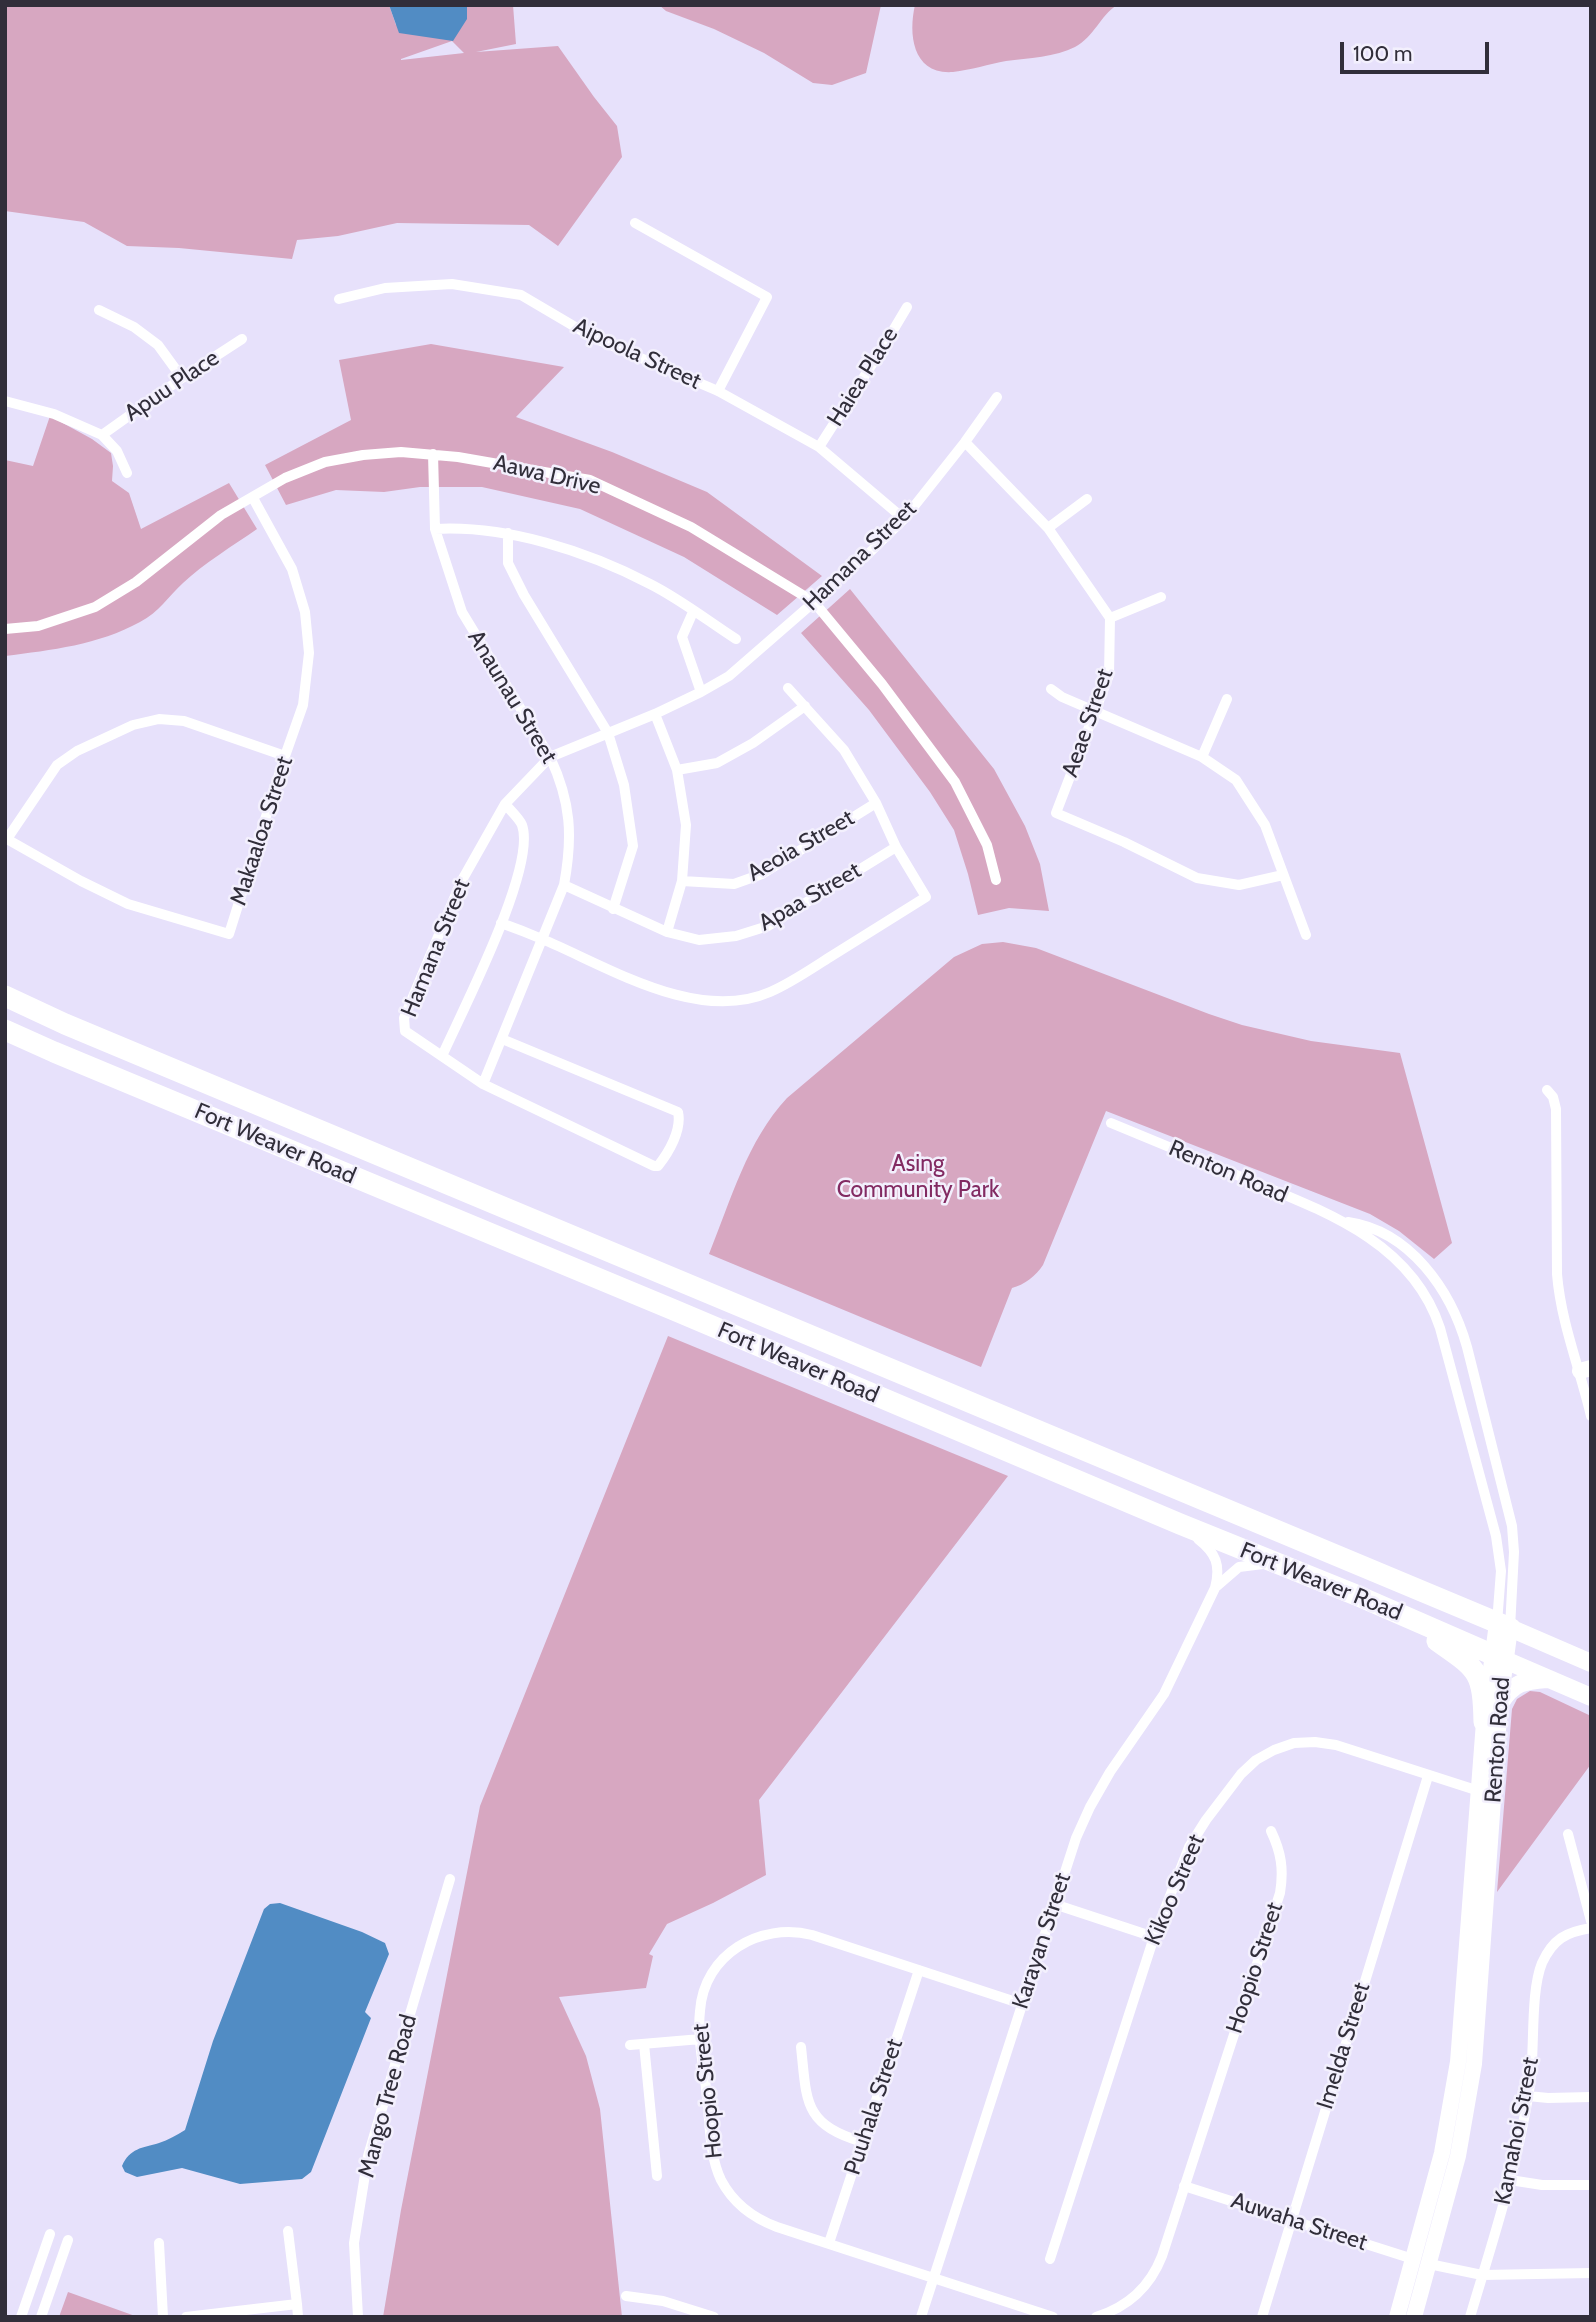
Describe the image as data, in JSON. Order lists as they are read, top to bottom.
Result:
{
  "streets": {
    "highway": ["Fort Weaver Road"],
    "street": [
      "Aipoola Street",
      "Haiea Place",
      "Apuu Place",
      "Aawa Drive",
      "Hamana Street",
      "Anaunau Street",
      "Aeae Street",
      "Makaaloa Street",
      "Aeoia Street",
      "Apaa Street",
      "Renton Road",
      "Kikoo Street",
      "Karayan Street",
      "Hoopio Street",
      "Imelda Street",
      "Mango Tree Road",
      "Puuhala Street",
      "Kamahoi Street",
      "Auwaha Street"
    ]
  },
  "crossings": [
    ["Aipoola Street", "Haiea Place"],
    ["Aipoola Street", "Hamana Street"],
    ["Aawa Drive", "Hamana Street"],
    ["Aawa Drive", "Anaunau Street"],
    ["Aawa Drive", "Makaaloa Street"],
    ["Hamana Street", "Anaunau Street"],
    ["Anaunau Street", "Apaa Street"],
    ["Fort Weaver Road", "Renton Road"],
    ["Fort Weaver Road", "Karayan Street"],
    ["Renton Road", "Kikoo Street"],
    ["Renton Road", "Auwaha Street"],
    ["Kikoo Street", "Imelda Street"],
    ["Karayan Street", "Hoopio Street"],
    ["Hoopio Street", "Puuhala Street"],
    ["Hoopio Street", "Auwaha Street"],
    ["Imelda Street", "Auwaha Street"],
    ["Kamahoi Street", "Auwaha Street"]
  ],
  "parks": ["Asing Community Park"],
  "scale_bar": "100 m"
}
